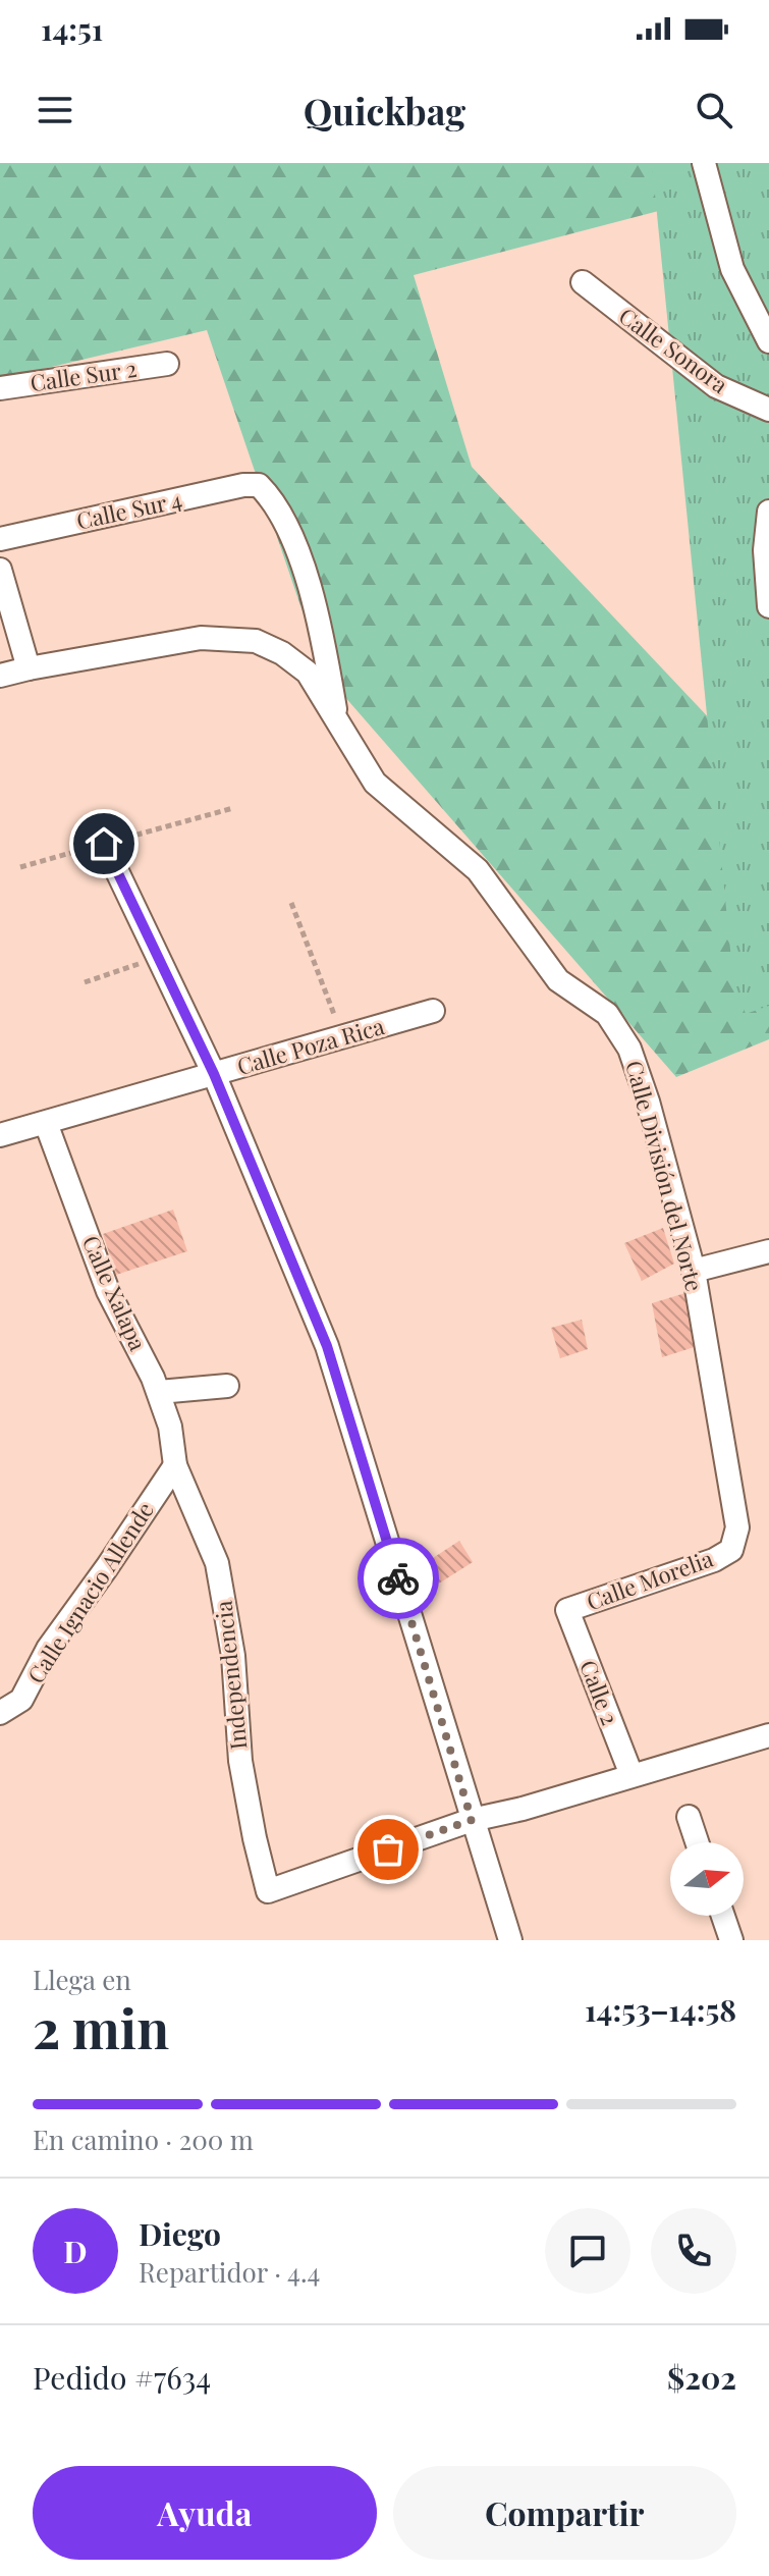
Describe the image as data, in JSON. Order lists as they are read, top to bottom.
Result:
{
  "streets": {
    "street": [
      "Calle Sonora",
      "Calle Sur 2",
      "Calle Sur 4",
      "Calle Poza Rica",
      "Calle División del Norte",
      "Calle Xalapa",
      "Calle Morelia",
      "Calle Ignacio Allende",
      "Independencia",
      "Calle 2"
    ]
  },
  "crossings": [
    ["Calle Sur 4", "Calle División del Norte"],
    ["Calle Poza Rica", "Calle Xalapa"],
    ["Calle División del Norte", "Calle Morelia"],
    ["Calle Xalapa", "Calle Ignacio Allende"],
    ["Calle Xalapa", "Independencia"],
    ["Calle Morelia", "Calle 2"],
    ["Calle Ignacio Allende", "Independencia"]
  ],
  "north": "right",
  "page": {
    "status": "14:51",
    "header": "Quickbag",
    "heading": ["2 min", "Llega en", "14:53–14:58"],
    "panel": [
      "Diego",
      "Repartidor · 4.4",
      "Pedido #7634",
      "$202"
    ],
    "bar": "En camino · 200 m",
    "round": "D",
    "buttons": ["Ayuda", "Compartir"]
  }
}
